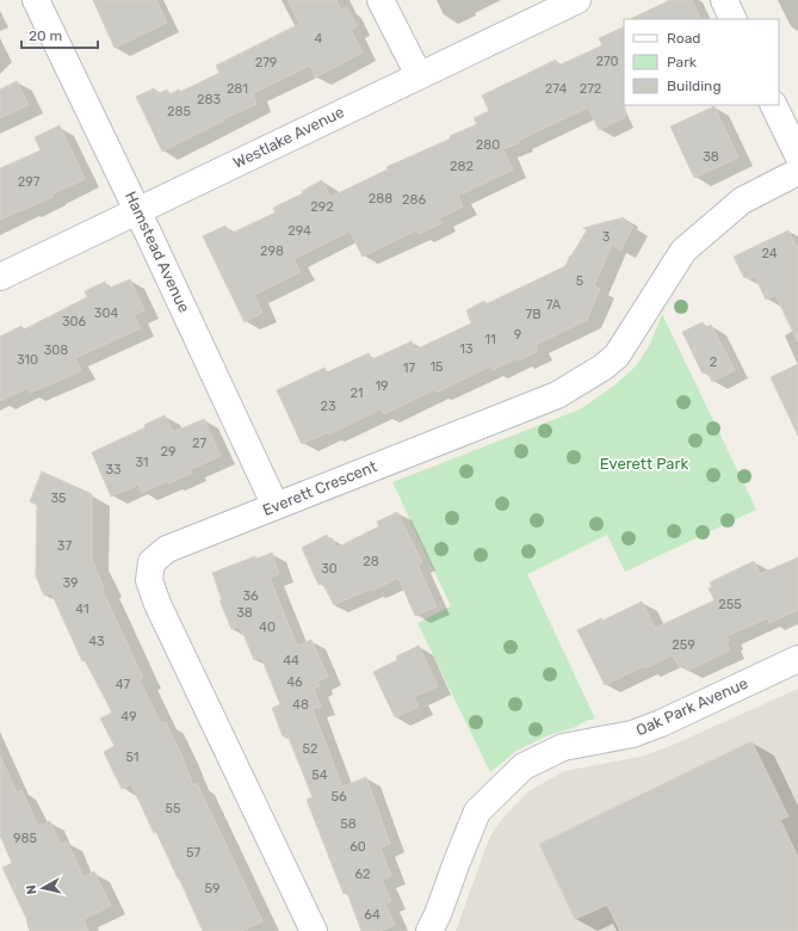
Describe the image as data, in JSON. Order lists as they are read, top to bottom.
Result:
{
  "streets": {
    "street": [
      "Westlake Avenue",
      "Hamstead Avenue",
      "Everett Crescent",
      "Oak Park Avenue"
    ]
  },
  "crossings": [
    ["Westlake Avenue", "Hamstead Avenue"],
    ["Hamstead Avenue", "Everett Crescent"]
  ],
  "parks": ["Everett Park"],
  "house_numbers": [
    "4",
    "270",
    "279",
    "281",
    "274",
    "272",
    "283",
    "285",
    "280",
    "38",
    "282",
    "297",
    "288",
    "286",
    "292",
    "294",
    "3",
    "298",
    "24",
    "5",
    "7A",
    "304",
    "7B",
    "306",
    "9",
    "11",
    "13",
    "308",
    "310",
    "2",
    "15",
    "17",
    "19",
    "21",
    "23",
    "27",
    "29",
    "31",
    "33",
    "35",
    "37",
    "28",
    "30",
    "39",
    "36",
    "255",
    "41",
    "38",
    "40",
    "43",
    "259",
    "44",
    "46",
    "47",
    "48",
    "49",
    "52",
    "51",
    "54",
    "56",
    "55",
    "58",
    "985",
    "60",
    "57",
    "62",
    "59",
    "64"
  ],
  "legend": ["Road", "Park", "Building"],
  "scale_bar": "20 m",
  "north": "left"
}
